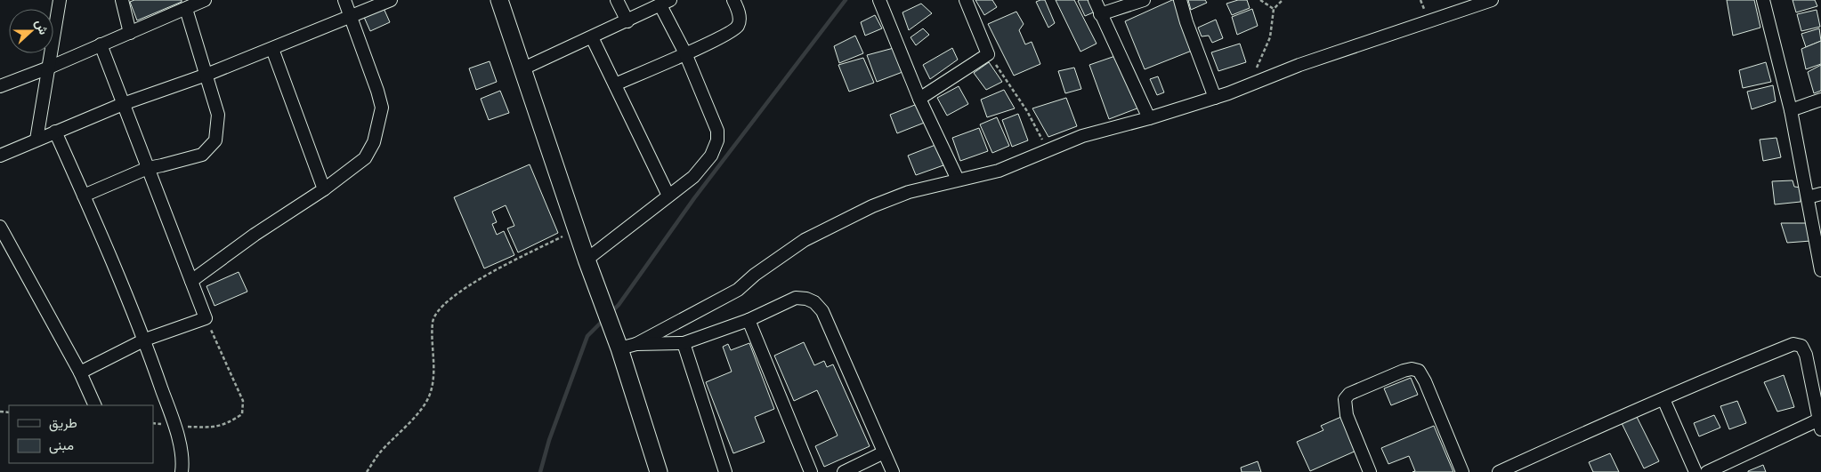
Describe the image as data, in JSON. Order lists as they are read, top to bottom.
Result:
{
  "legend": ["طريق", "مبنى"],
  "north": "right"
}
